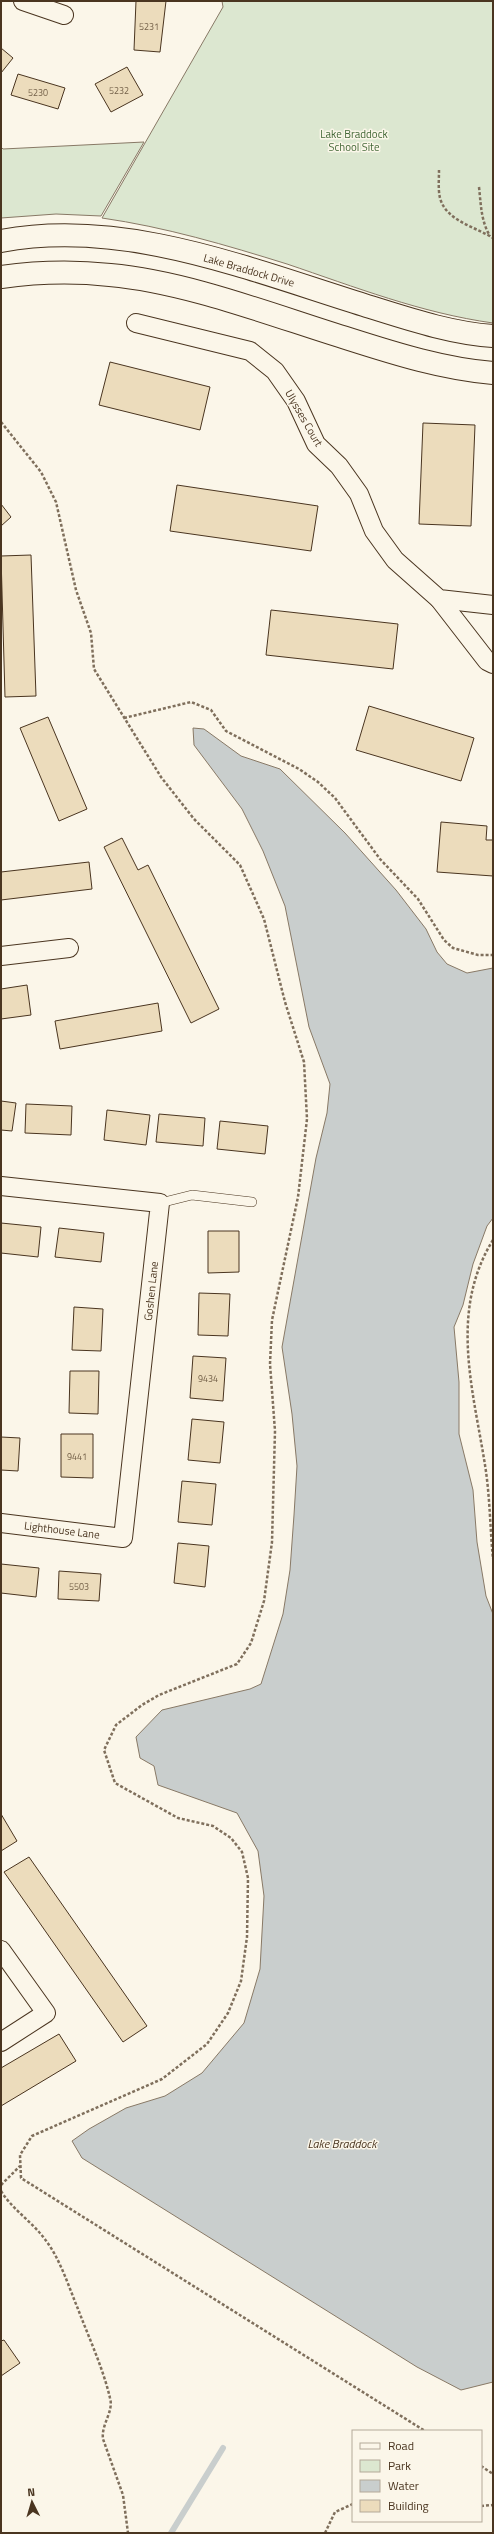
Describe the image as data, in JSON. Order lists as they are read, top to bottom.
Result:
{
  "streets": {
    "street": [
      "Lake Braddock Drive",
      "Ulysses Court",
      "Goshen Lane",
      "Lighthouse Lane"
    ]
  },
  "crossings": [
    ["Goshen Lane", "Lighthouse Lane"]
  ],
  "water": ["Lake Braddock"],
  "parks": ["Lake Braddock School Site"],
  "house_numbers": [
    "5231",
    "5232",
    "5230",
    "9434",
    "9441",
    "5503"
  ],
  "legend": [
    "Road",
    "Park",
    "Water",
    "Building"
  ],
  "north": "top"
}
